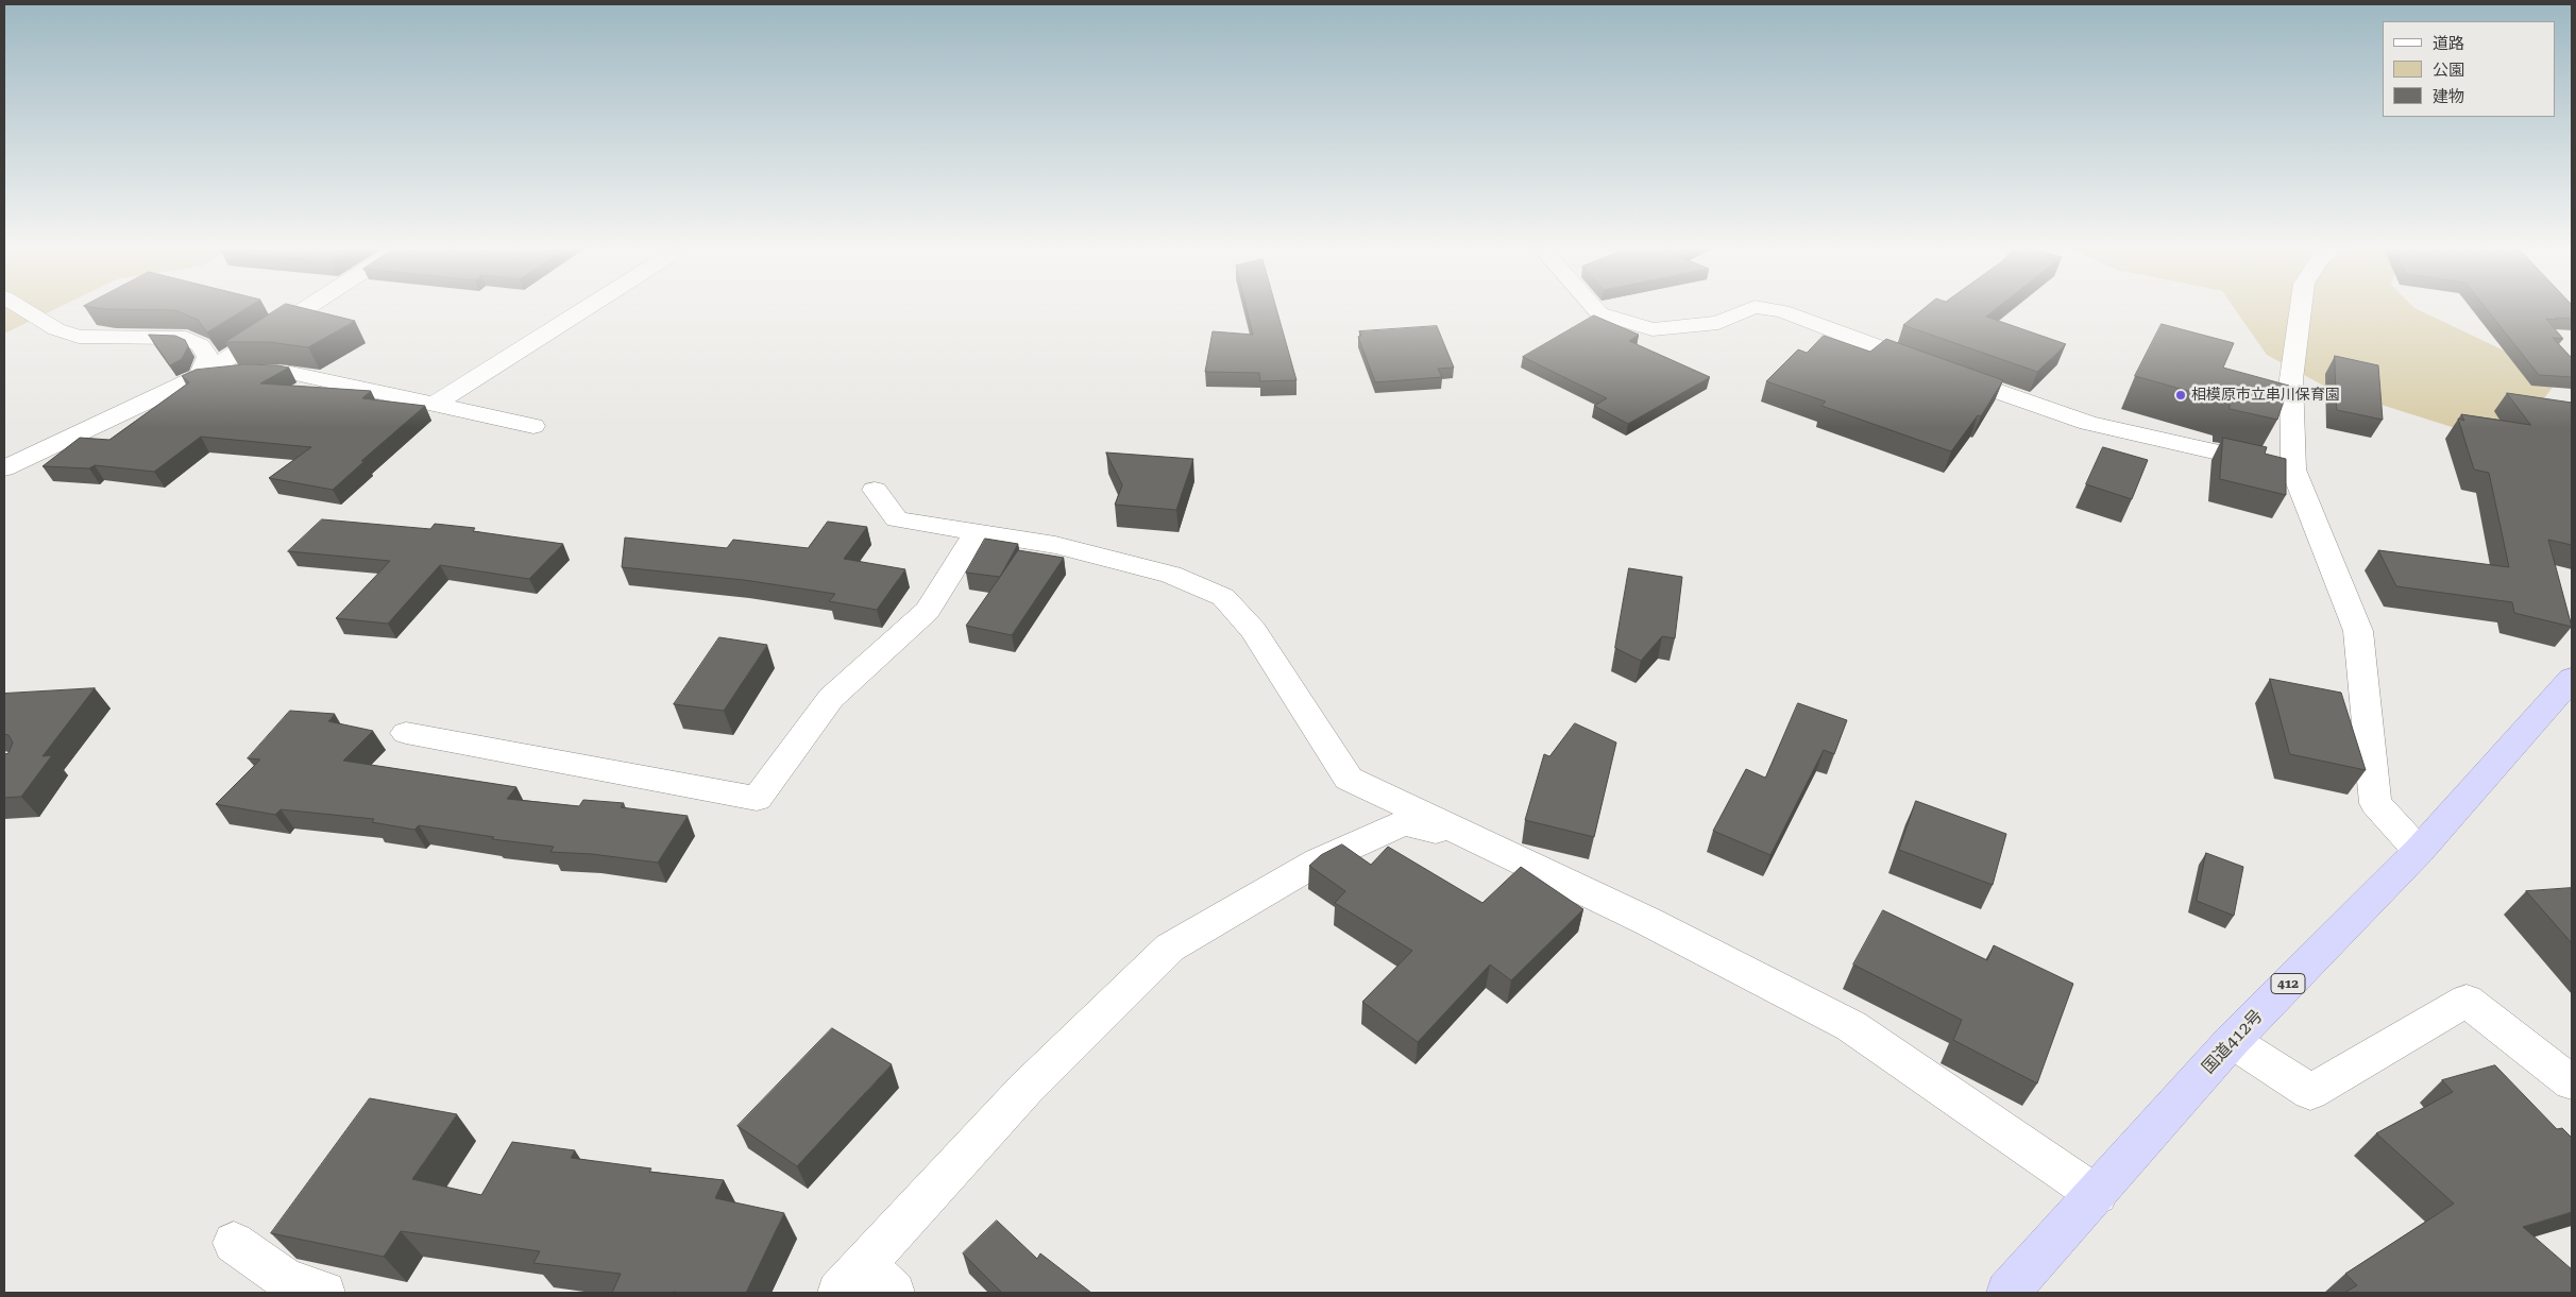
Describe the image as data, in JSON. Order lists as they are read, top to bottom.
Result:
{
  "streets": {
    "highway": ["412", "国道412号"]
  },
  "places": ["相模原市立串川保育園"],
  "legend": ["道路", "公園", "建物"]
}
